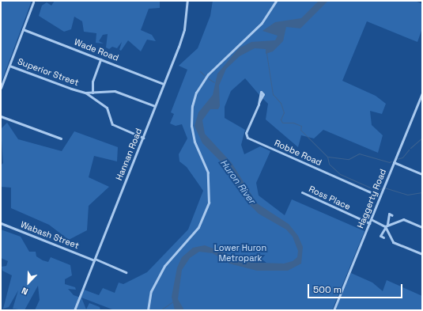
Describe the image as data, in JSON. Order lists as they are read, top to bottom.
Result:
{
  "streets": {
    "street": [
      "Wade Road",
      "Superior Street",
      "Robbe Road",
      "Hannan Road",
      "Ross Place",
      "Haggerty Road",
      "Wabash Street"
    ]
  },
  "crossings": [
    ["Wade Road", "Hannan Road"],
    ["Superior Street", "Hannan Road"],
    ["Robbe Road", "Haggerty Road"],
    ["Hannan Road", "Wabash Street"],
    ["Ross Place", "Haggerty Road"]
  ],
  "water": ["Huron River"],
  "parks": ["Lower Huron Metropark"],
  "scale_bar": "500 m",
  "north": "bottom left"
}
